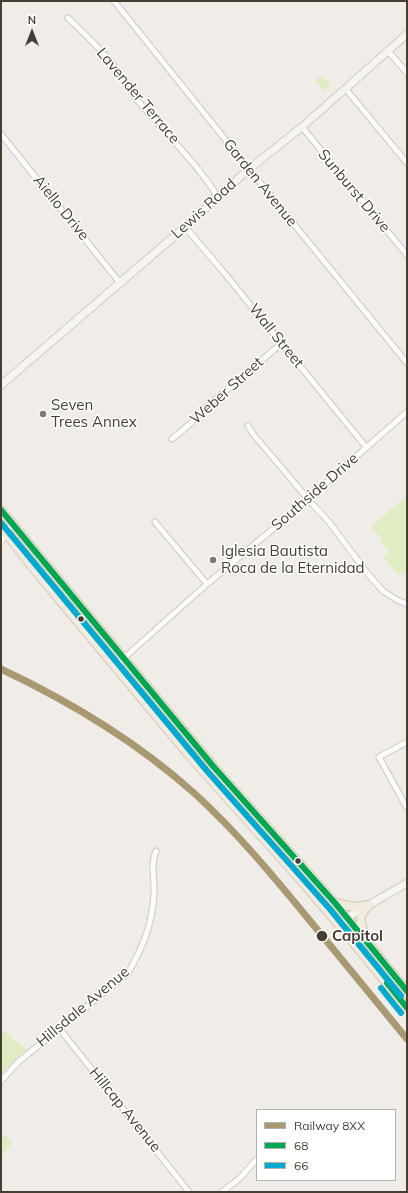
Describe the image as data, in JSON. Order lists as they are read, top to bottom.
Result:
{
  "streets": {
    "street": [
      "Lavender Terrace",
      "Garden Avenue",
      "Sunburst Drive",
      "Aiello Drive",
      "Lewis Road",
      "Wall Street",
      "Weber Street",
      "Southside Drive",
      "Hillsdale Avenue",
      "Hillcap Avenue"
    ]
  },
  "crossings": [
    ["Lavender Terrace", "Lewis Road"],
    ["Garden Avenue", "Lewis Road"],
    ["Sunburst Drive", "Lewis Road"],
    ["Aiello Drive", "Lewis Road"],
    ["Lewis Road", "Wall Street"],
    ["Wall Street", "Weber Street"],
    ["Wall Street", "Southside Drive"],
    ["Hillsdale Avenue", "Hillcap Avenue"]
  ],
  "places": ["Seven Trees Annex", "Iglesia Bautista Roca de la Eternidad", "Capitol"],
  "lines": ["transit line 68", "transit line 66", "rail line 8XX"],
  "legend": ["Railway 8XX", "68", "66"],
  "north": "top"
}
